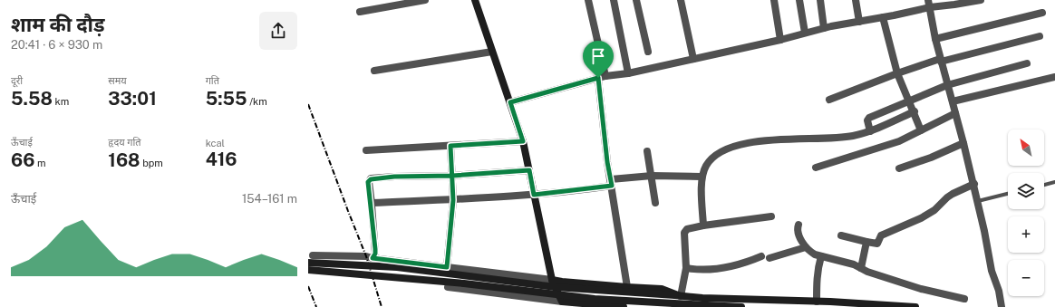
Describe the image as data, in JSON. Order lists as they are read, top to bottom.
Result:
{
  "north": "top left",
  "page": {
    "heading": ["शाम की दौड़", "20:41 · 6 × 930 m"],
    "stats": [
      ["दूरी", "5.58 km"],
      ["समय", "33:01"],
      ["गति", "5:55 /km"],
      ["ऊँचाई", "66 m"],
      ["हृदय गति", "168 bpm"],
      ["kcal", "416"]
    ],
    "map_buttons": ["+", "−"],
    "chart": ["ऊँचाई", "154–161 m"]
  }
}
